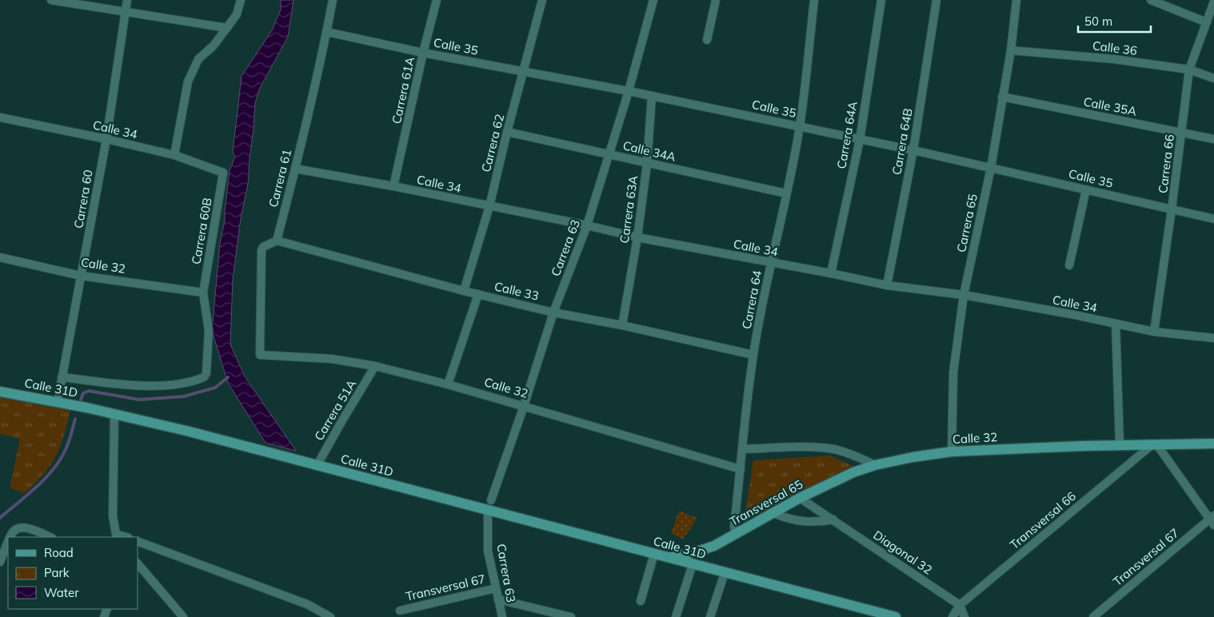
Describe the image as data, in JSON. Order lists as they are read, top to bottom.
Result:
{
  "streets": {
    "street": [
      "Calle 35",
      "Calle 36",
      "Carrera 61A",
      "Calle 35A",
      "Calle 34",
      "Carrera 64A",
      "Carrera 64B",
      "Carrera 62",
      "Calle 34A",
      "Carrera 66",
      "Carrera 61",
      "Carrera 60",
      "Carrera 63A",
      "Carrera 65",
      "Carrera 60B",
      "Carrera 63",
      "Calle 32",
      "Calle 33",
      "Carrera 64",
      "Calle 31D",
      "Carrera 51A",
      "Transversal 65",
      "Transversal 66",
      "Diagonal 32",
      "Transversal 67"
    ]
  },
  "crossings": [
    ["Calle 35", "Carrera 61A"],
    ["Calle 35", "Carrera 64A"],
    ["Calle 35", "Carrera 64B"],
    ["Calle 35", "Carrera 62"],
    ["Calle 35", "Carrera 66"],
    ["Calle 35", "Carrera 61"],
    ["Calle 35", "Carrera 63A"],
    ["Calle 35", "Carrera 65"],
    ["Calle 35", "Carrera 63"],
    ["Calle 35", "Carrera 64"],
    ["Calle 36", "Carrera 66"],
    ["Calle 36", "Carrera 65"],
    ["Carrera 61A", "Calle 34"],
    ["Calle 35A", "Carrera 66"],
    ["Calle 35A", "Carrera 65"],
    ["Calle 34", "Carrera 64A"],
    ["Calle 34", "Carrera 64B"],
    ["Calle 34", "Carrera 62"],
    ["Calle 34", "Carrera 66"],
    ["Calle 34", "Carrera 61"],
    ["Calle 34", "Carrera 60"],
    ["Calle 34", "Carrera 63A"],
    ["Calle 34", "Carrera 65"],
    ["Calle 34", "Carrera 60B"],
    ["Calle 34", "Carrera 63"],
    ["Calle 34", "Carrera 64"],
    ["Carrera 62", "Calle 34A"],
    ["Carrera 62", "Calle 33"],
    ["Calle 34A", "Carrera 63A"],
    ["Calle 34A", "Carrera 63"],
    ["Calle 34A", "Carrera 64"],
    ["Carrera 61", "Calle 32"],
    ["Carrera 61", "Calle 33"],
    ["Carrera 60", "Carrera 60B"],
    ["Carrera 60", "Calle 32"],
    ["Carrera 60", "Calle 31D"],
    ["Carrera 63A", "Calle 33"],
    ["Carrera 65", "Calle 32"],
    ["Carrera 60B", "Calle 32"],
    ["Carrera 63", "Calle 32"],
    ["Carrera 63", "Calle 33"],
    ["Carrera 63", "Calle 31D"],
    ["Carrera 63", "Transversal 67"],
    ["Calle 32", "Calle 33"],
    ["Calle 32", "Carrera 64"],
    ["Calle 32", "Carrera 51A"],
    ["Calle 32", "Transversal 65"],
    ["Calle 32", "Transversal 66"],
    ["Calle 33", "Carrera 64"],
    ["Carrera 64", "Transversal 65"],
    ["Calle 31D", "Carrera 51A"],
    ["Calle 31D", "Transversal 65"],
    ["Transversal 65", "Diagonal 32"],
    ["Transversal 66", "Diagonal 32"]
  ],
  "legend": ["Road", "Park", "Water"],
  "scale_bar": "50 m"
}
